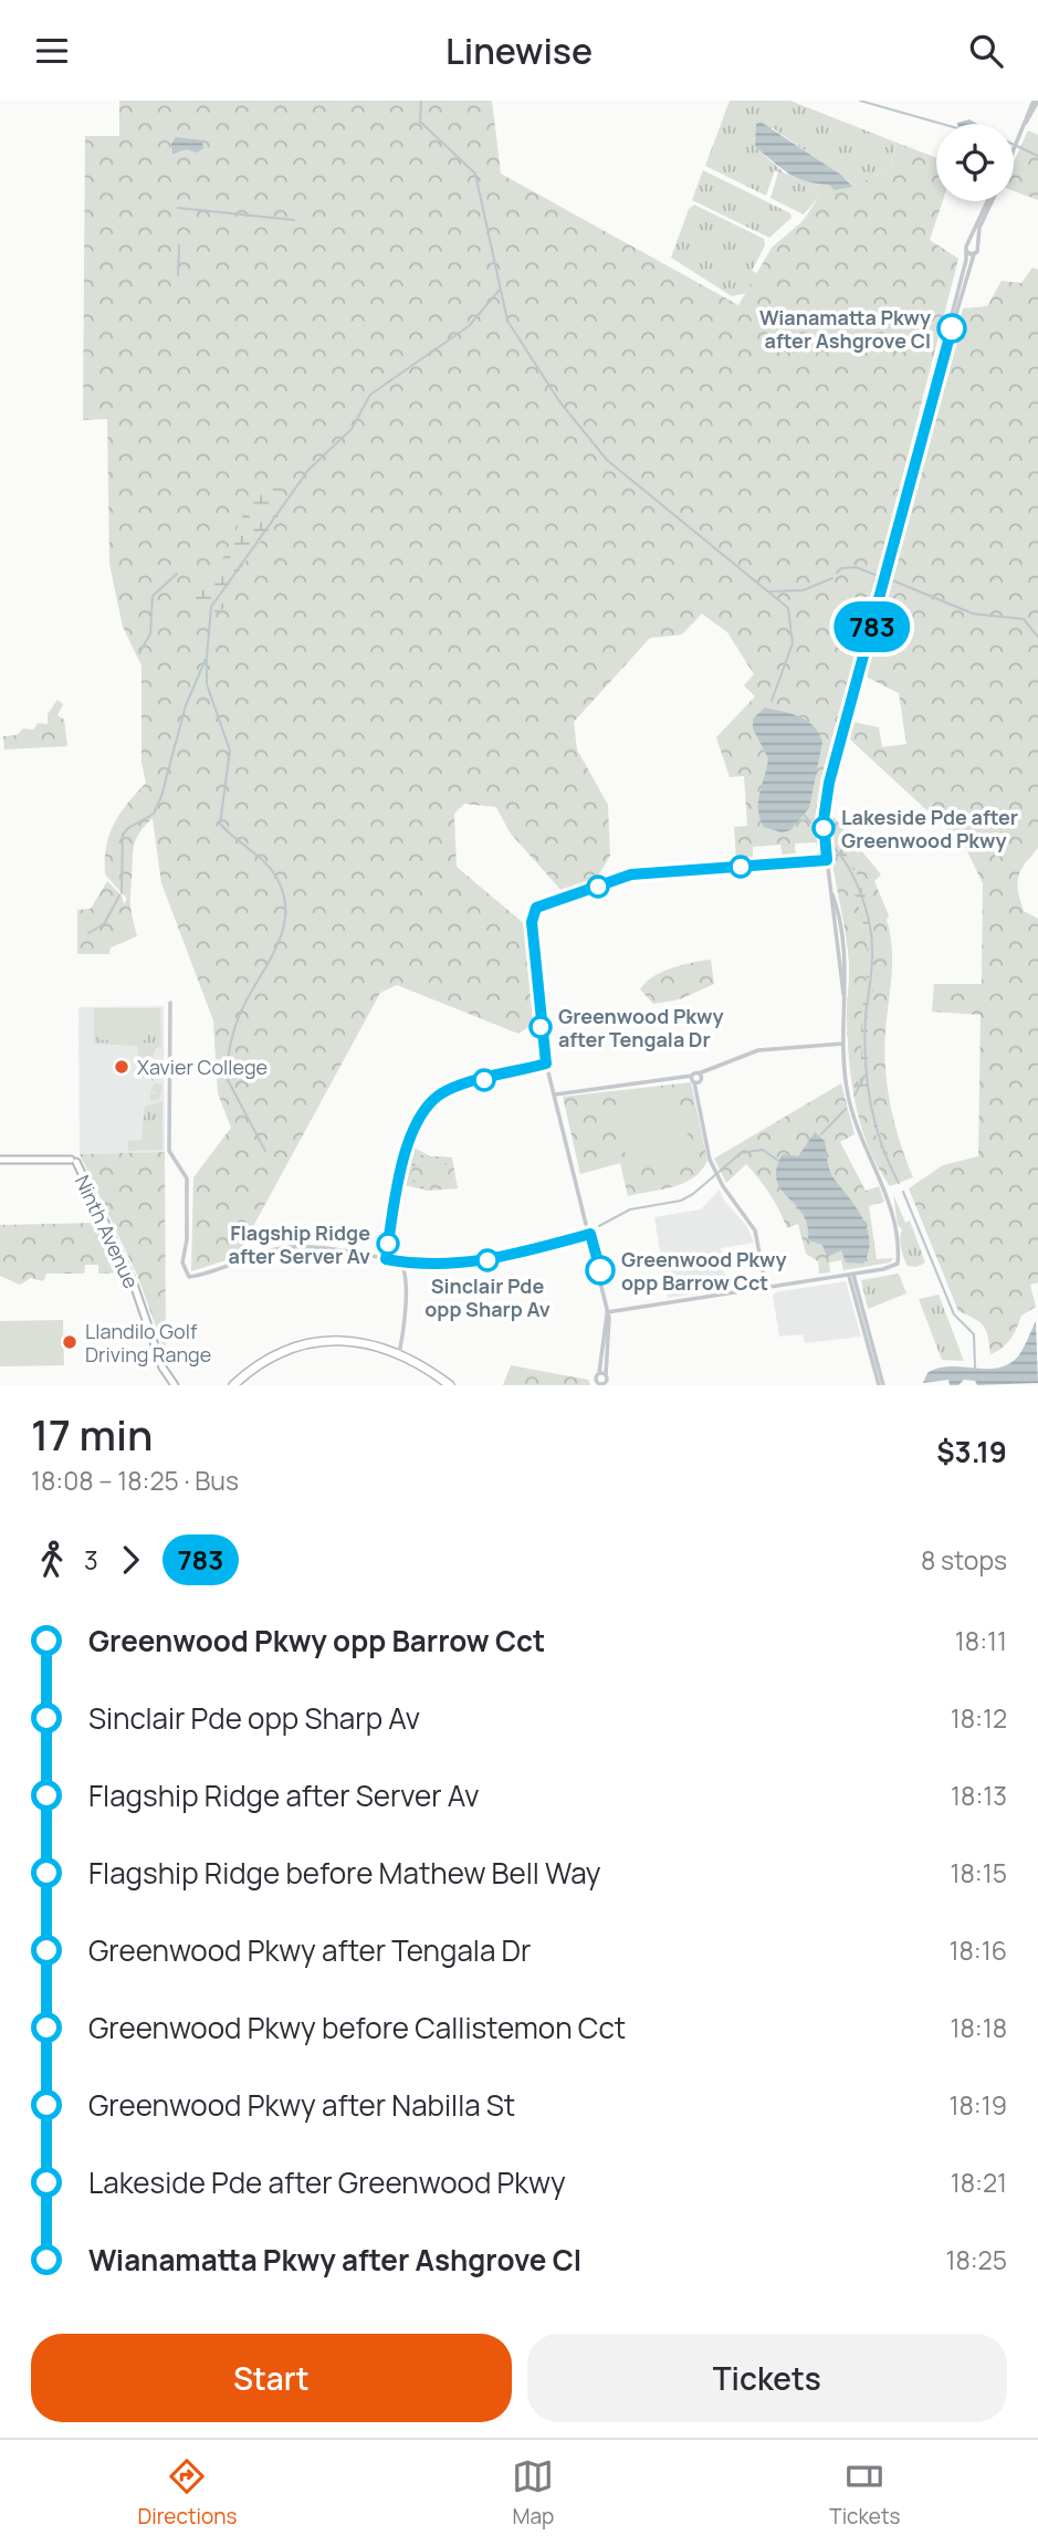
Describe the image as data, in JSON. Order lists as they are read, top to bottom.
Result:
{
  "streets": {
    "main road": ["Ninth Avenue"]
  },
  "places": [
    "Wianamatta Pkwy after Ashgrove Cl",
    "Lakeside Pde after Greenwood Pkwy",
    "Greenwood Pkwy after Tengala Dr",
    "Xavier College",
    "Flagship Ridge after Server Av",
    "Sinclair Pde opp Sharp Av",
    "Greenwood Pkwy opp Barrow Cct",
    "Llandilo Golf Driving Range"
  ],
  "lines": ["bus line 783"],
  "page": {
    "header": "Linewise",
    "on_map": "783",
    "heading": ["17 min", "18:08 – 18:25 · Bus", "$3.19"],
    "legs": ["3", "783", "8 stops"],
    "list": [
      {
        "name": "Greenwood Pkwy opp Barrow Cct",
        "value": "18:11"
      },
      {
        "name": "Sinclair Pde opp Sharp Av",
        "value": "18:12"
      },
      {
        "name": "Flagship Ridge after Server Av",
        "value": "18:13"
      },
      {
        "name": "Flagship Ridge before Mathew Bell Way",
        "value": "18:15"
      },
      {
        "name": "Greenwood Pkwy after Tengala Dr",
        "value": "18:16"
      },
      {
        "name": "Greenwood Pkwy before Callistemon Cct",
        "value": "18:18"
      },
      {
        "name": "Greenwood Pkwy after Nabilla St",
        "value": "18:19"
      },
      {
        "name": "Lakeside Pde after Greenwood Pkwy",
        "value": "18:21"
      },
      {
        "name": "Wianamatta Pkwy after Ashgrove Cl",
        "value": "18:25"
      }
    ],
    "buttons": ["Start", "Tickets"],
    "tabs": ["Directions", "Map", "Tickets"]
  }
}
